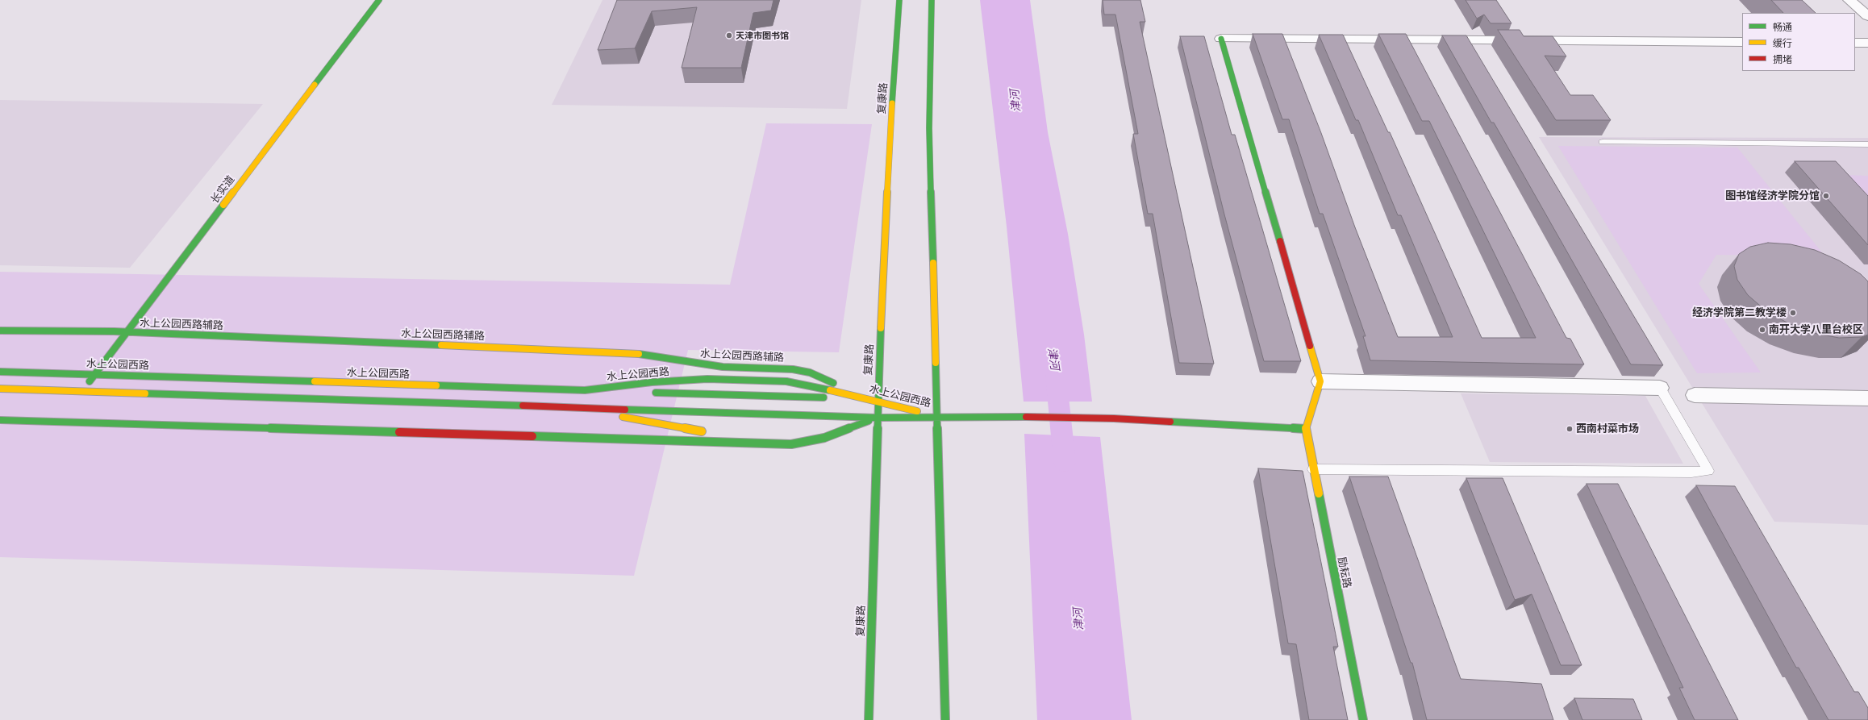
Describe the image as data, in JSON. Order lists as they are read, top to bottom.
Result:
{
  "streets": {
    "main road": [
      "复康路",
      "长实道",
      "水上公园西路辅路",
      "水上公园西路",
      "励耘路"
    ]
  },
  "crossings": [
    ["复康路", "水上公园西路辅路"],
    ["复康路", "水上公园西路"],
    ["长实道", "水上公园西路辅路"],
    ["长实道", "水上公园西路"],
    ["水上公园西路辅路", "水上公园西路"]
  ],
  "water": ["津河"],
  "places": [
    "天津市图书馆",
    "图书馆经济学院分馆",
    "经济学院第二教学楼",
    "南开大学八里台校区",
    "西南村菜市场"
  ],
  "legend": ["畅通", "缓行", "拥堵"]
}
